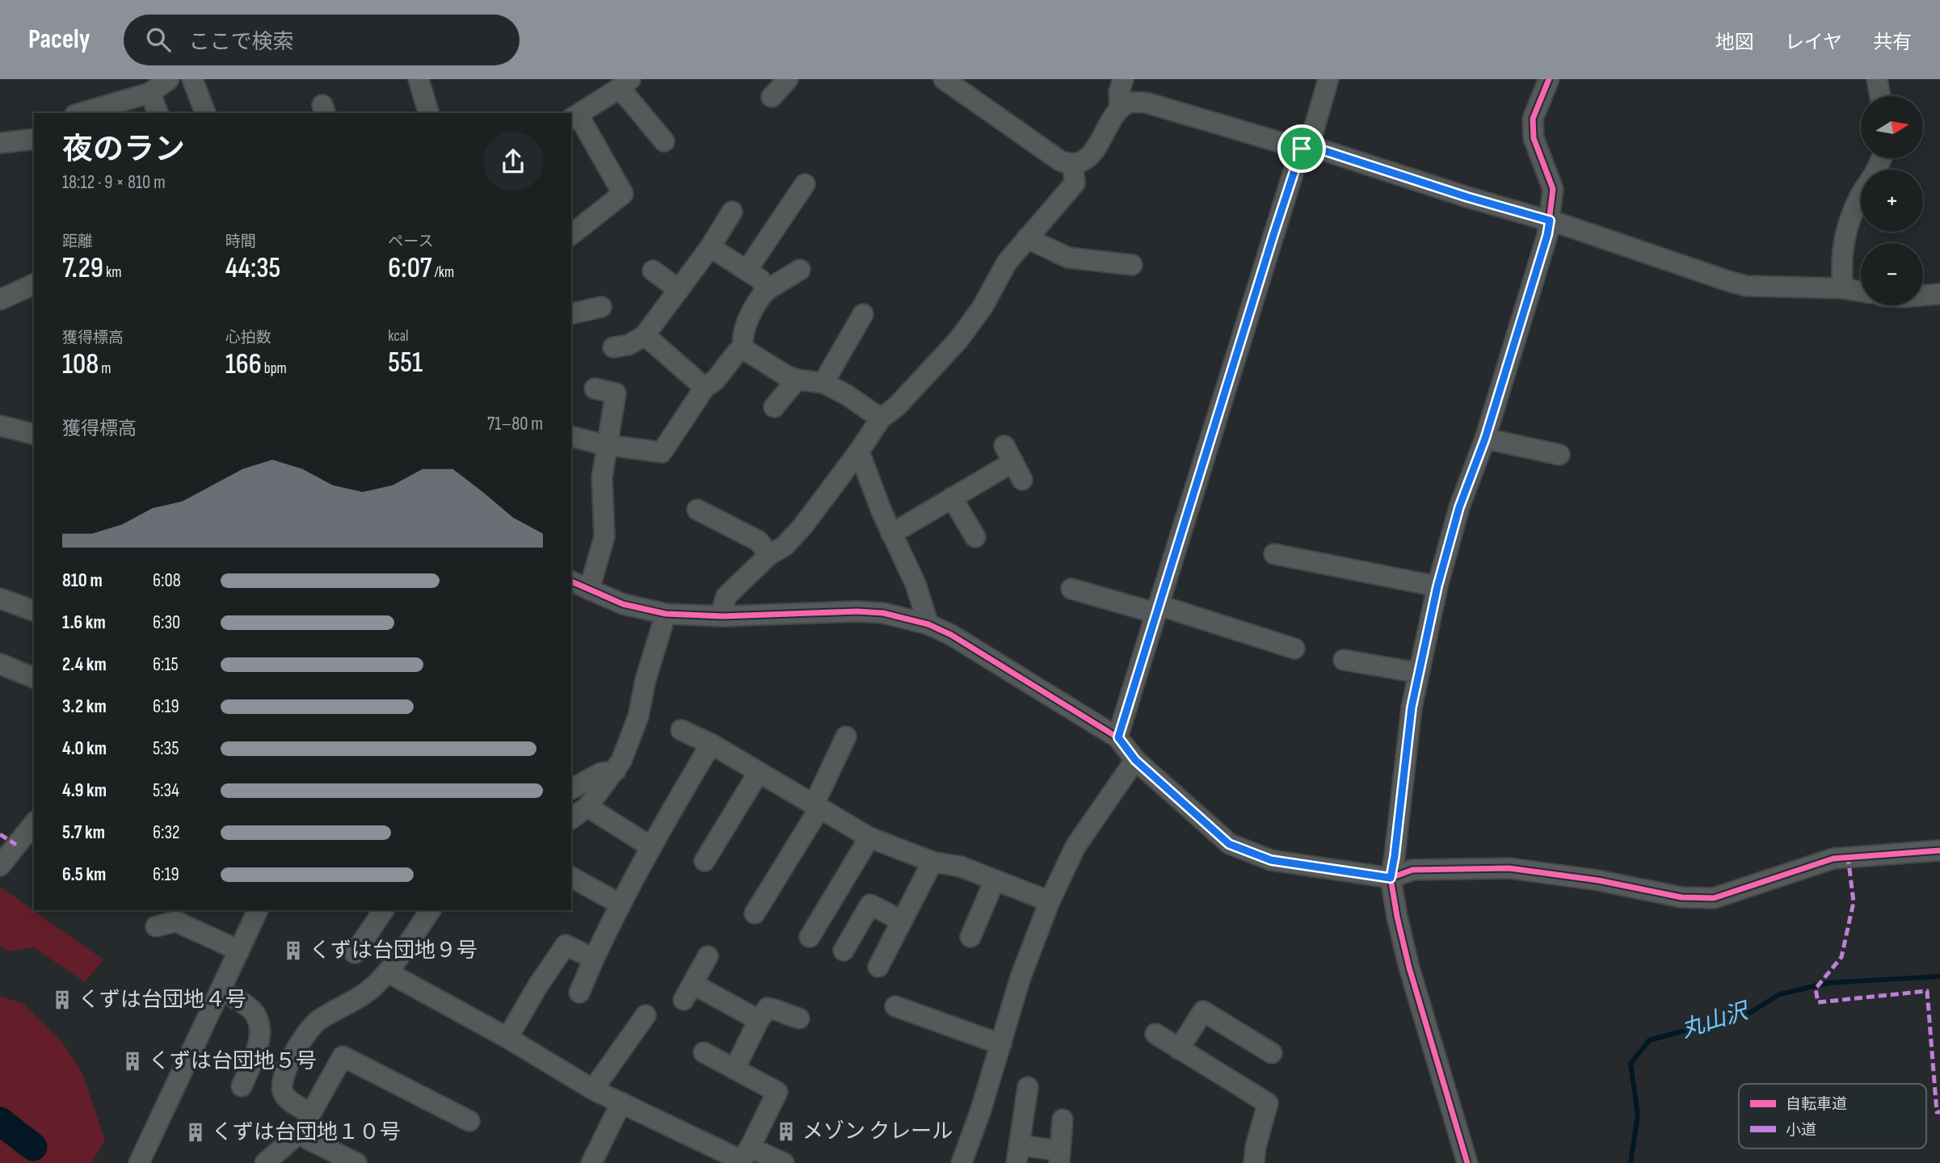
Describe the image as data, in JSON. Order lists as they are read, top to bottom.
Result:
{
  "water": ["丸山沢"],
  "places": {
    "building": [
      "くずは台団地９号",
      "くずは台団地４号",
      "くずは台団地５号",
      "メゾン クレール",
      "くずは台団地１０号"
    ]
  },
  "legend": ["自転車道", "小道"],
  "north": "right",
  "page": {
    "header": "Pacely",
    "search": "ここで検索",
    "nav": ["地図", "レイヤ", "共有"],
    "map_buttons": ["+", "−"],
    "heading": ["夜のラン", "18:12 · 9 × 810 m"],
    "stats": [
      ["距離", "7.29 km"],
      ["時間", "44:35"],
      ["ペース", "6:07 /km"],
      ["獲得標高", "108 m"],
      ["心拍数", "166 bpm"],
      ["kcal", "551"]
    ],
    "chart": ["獲得標高", "71–80 m"],
    "list": [
      {
        "name": "810 m",
        "note": "6:08"
      },
      {
        "name": "1.6 km",
        "note": "6:30"
      },
      {
        "name": "2.4 km",
        "note": "6:15"
      },
      {
        "name": "3.2 km",
        "note": "6:19"
      },
      {
        "name": "4.0 km",
        "note": "5:35"
      },
      {
        "name": "4.9 km",
        "note": "5:34"
      },
      {
        "name": "5.7 km",
        "note": "6:32"
      },
      {
        "name": "6.5 km",
        "note": "6:19"
      }
    ]
  }
}
